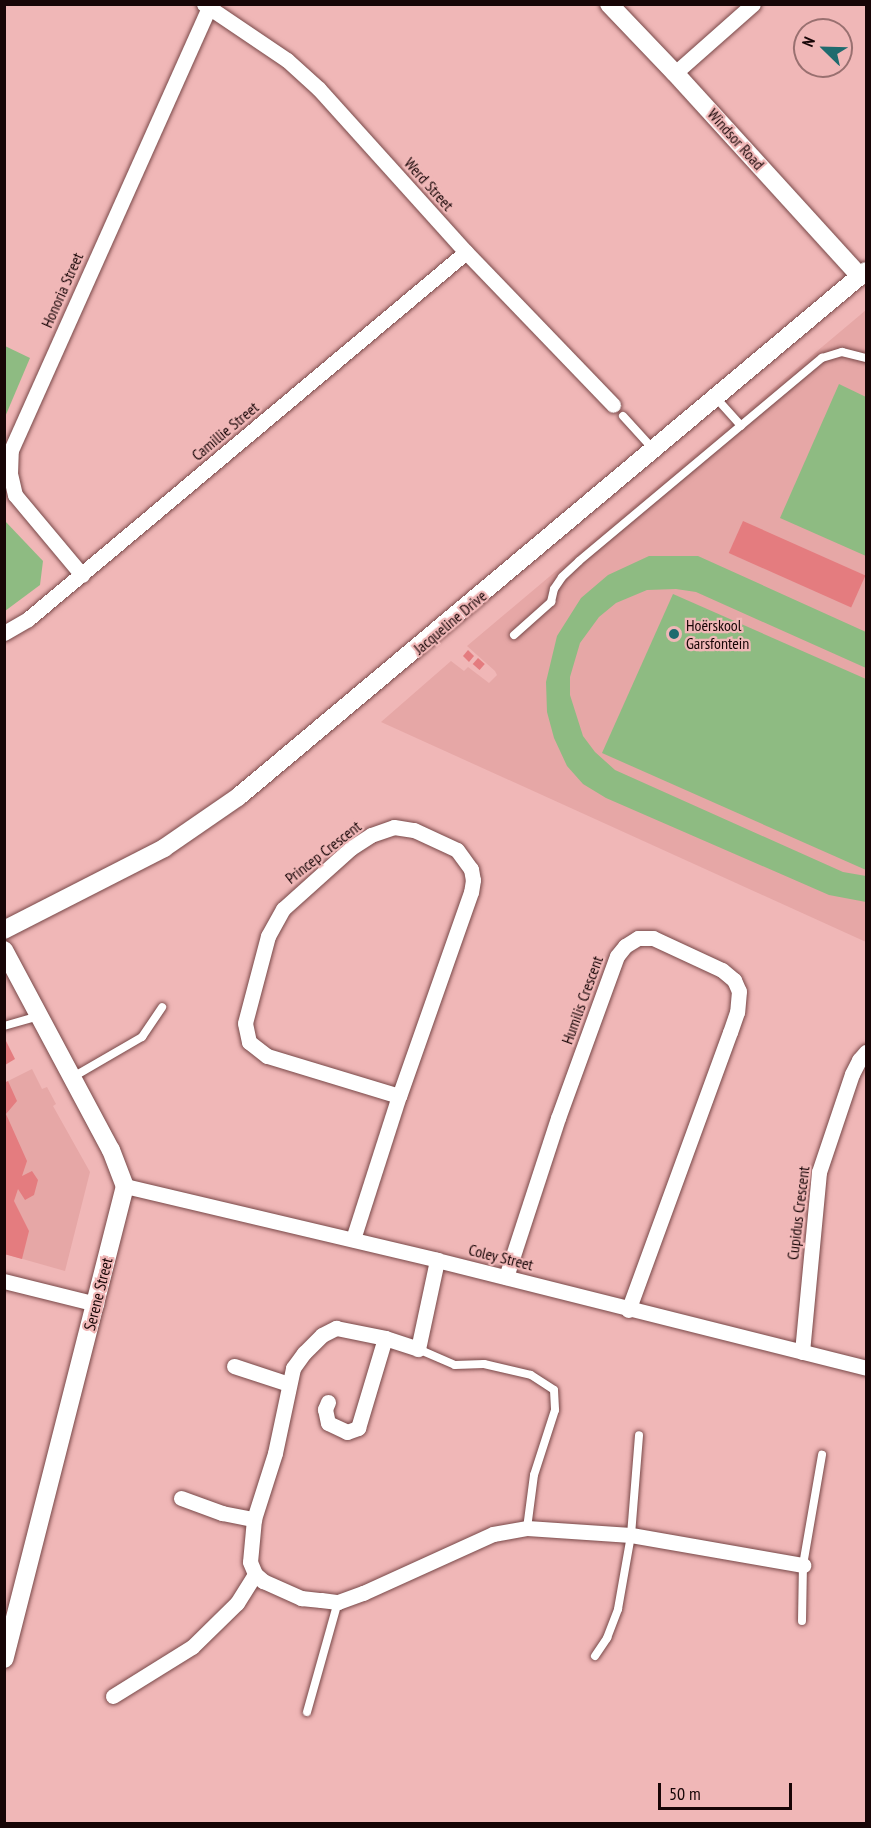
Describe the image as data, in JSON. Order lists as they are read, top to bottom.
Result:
{
  "streets": {
    "street": [
      "Windsor Road",
      "Werd Street",
      "Honoria Street",
      "Camillie Street",
      "Jacqueline Drive",
      "Princep Crescent",
      "Humilis Crescent",
      "Cupidus Crescent",
      "Coley Street",
      "Serene Street"
    ]
  },
  "crossings": [
    ["Windsor Road", "Jacqueline Drive"],
    ["Werd Street", "Honoria Street"],
    ["Werd Street", "Camillie Street"],
    ["Honoria Street", "Camillie Street"],
    ["Princep Crescent", "Coley Street"],
    ["Humilis Crescent", "Coley Street"],
    ["Cupidus Crescent", "Coley Street"],
    ["Coley Street", "Serene Street"]
  ],
  "places": ["Hoërskool Garsfontein"],
  "scale_bar": "50 m",
  "north": "top left"
}
